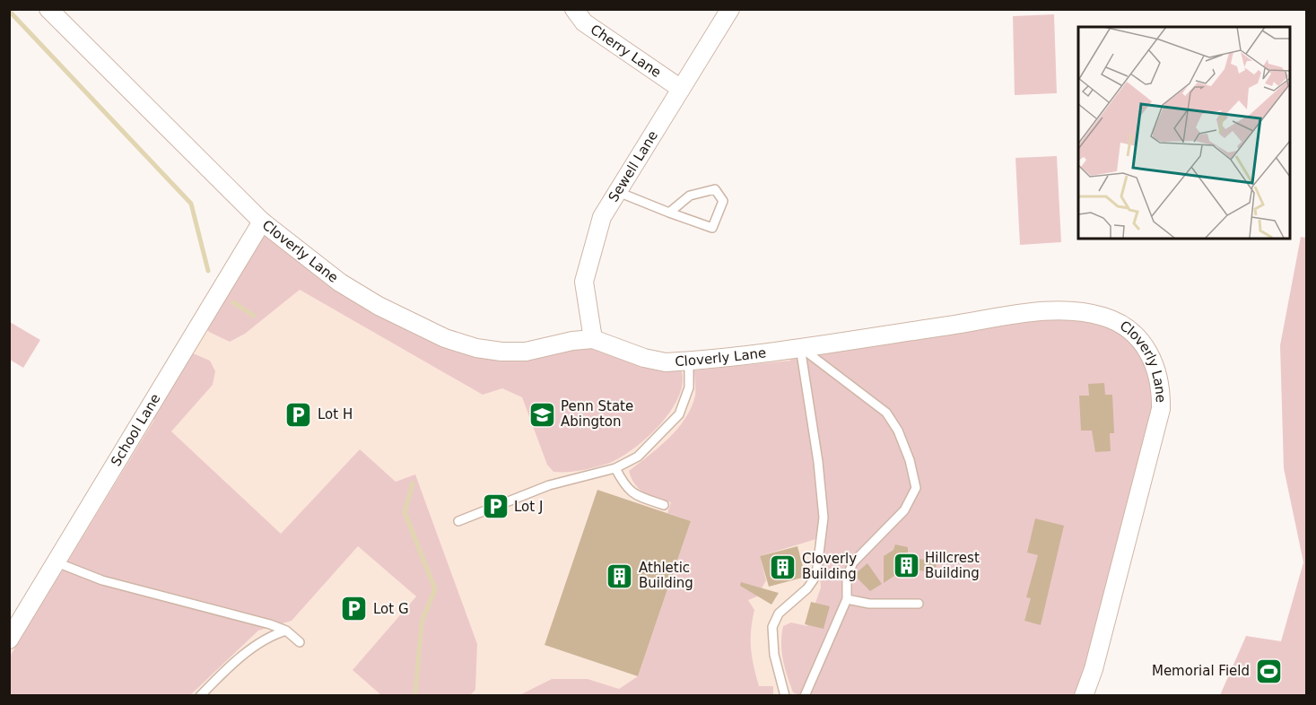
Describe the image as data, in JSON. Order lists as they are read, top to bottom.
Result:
{
  "streets": {
    "street": [
      "Cherry Lane",
      "Sewell Lane",
      "Cloverly Lane",
      "School Lane"
    ]
  },
  "crossings": [
    ["Cherry Lane", "Sewell Lane"],
    ["Sewell Lane", "Cloverly Lane"],
    ["Cloverly Lane", "School Lane"]
  ],
  "places": {
    "parking": ["Lot H", "Lot J", "Lot G"],
    "school or university": ["Penn State Abington"],
    "building": ["Hillcrest Building", "Cloverly Building", "Athletic Building"],
    "sports": ["Memorial Field"]
  }
}
